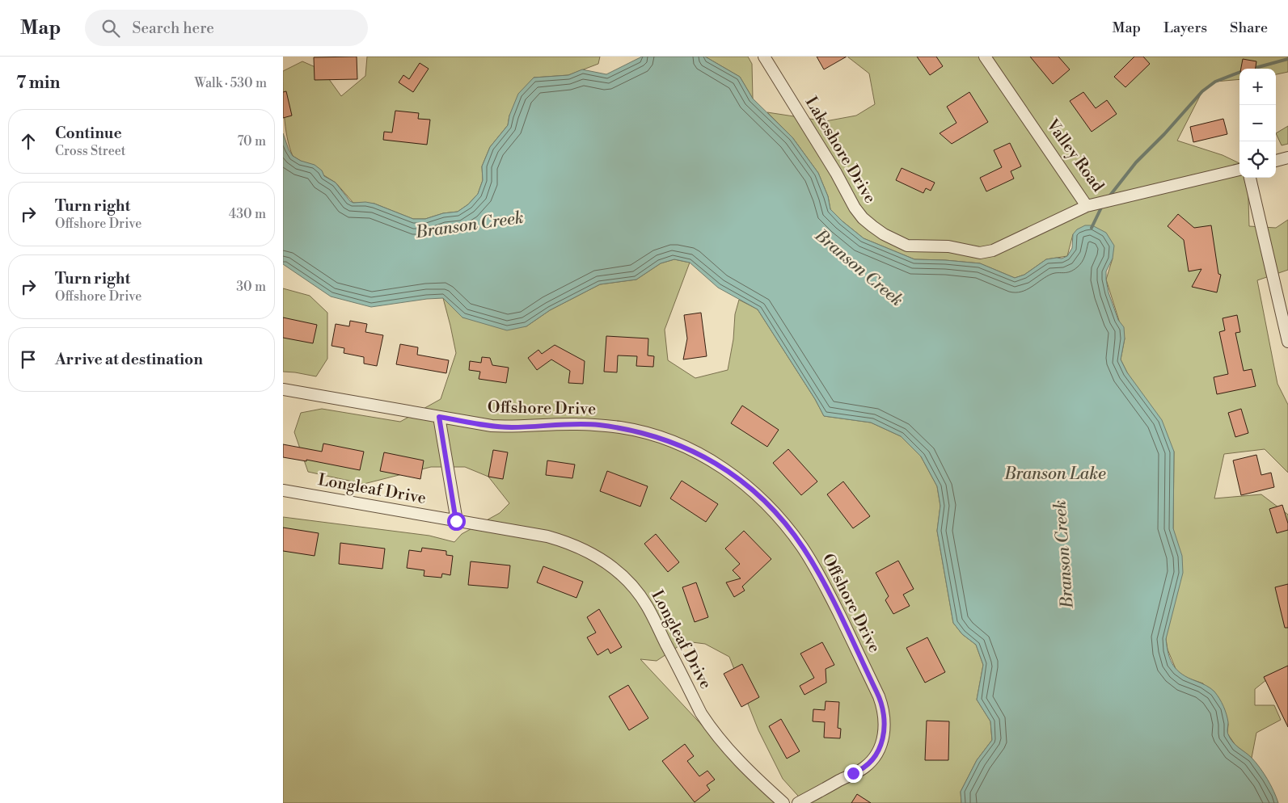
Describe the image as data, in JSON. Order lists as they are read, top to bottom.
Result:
{
  "streets": {
    "street": [
      "Lakeshore Drive",
      "Valley Road",
      "Offshore Drive",
      "Longleaf Drive"
    ]
  },
  "crossings": [
    ["Lakeshore Drive", "Valley Road"]
  ],
  "water": ["Branson Creek", "Branson Lake"],
  "page": {
    "header": "Map",
    "search": "Search here",
    "nav": ["Map", "Layers", "Share"],
    "heading": ["7 min", "Walk · 530 m"],
    "map_buttons": ["+", "−"],
    "list": [
      ["Continue", "Cross Street", "70 m"],
      ["Turn right", "Offshore Drive", "430 m"],
      ["Turn right", "Offshore Drive", "30 m"],
      "Arrive at destination"
    ]
  }
}
